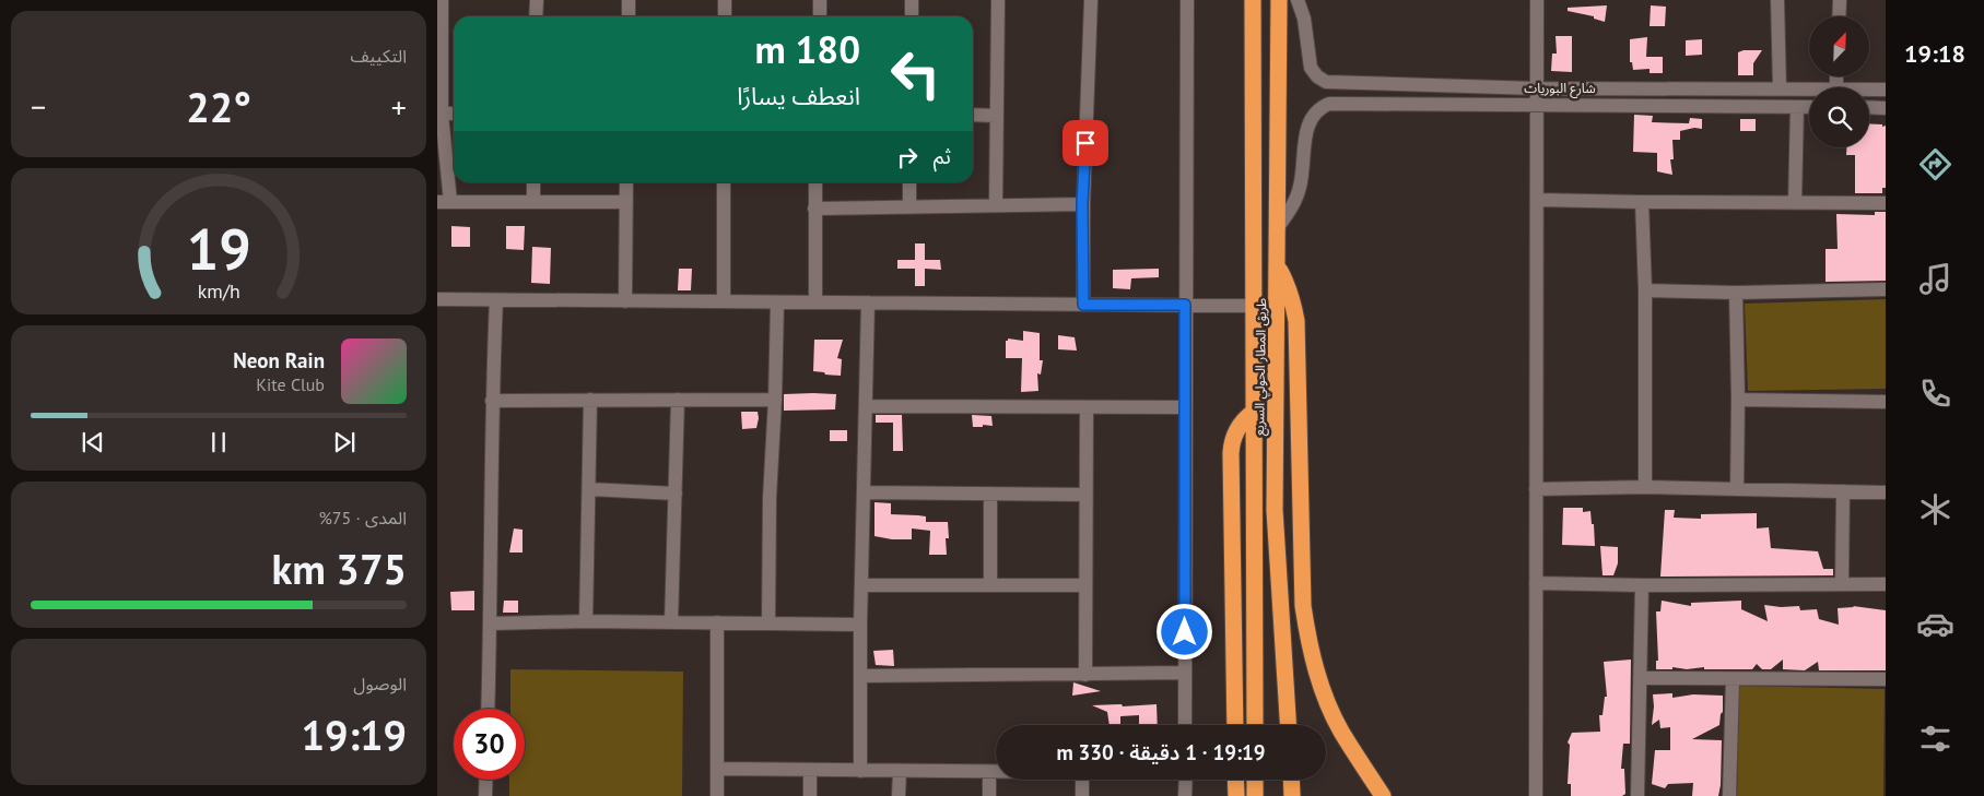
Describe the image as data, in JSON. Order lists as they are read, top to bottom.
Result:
{
  "streets": {
    "highway": ["طريق المطار الحولي السريع"],
    "street": ["شارع البوريات"]
  },
  "crossings": [
    ["شارع البوريات", "طريق المطار الحولي السريع"]
  ],
  "north": "top right",
  "page": {
    "tabs": "19:18",
    "tile": [
      "التكييف",
      ["المدى · 75%", "375 km"],
      ["الوصول", "19:19"]
    ],
    "turn": ["180 m", "انعطف يسارًا"],
    "heat": ["−", "22°", "+"],
    "then": "ثم",
    "song": ["Neon Rain", "Kite Club"],
    "limit": "30",
    "trip": "19:19 · 1 دقيقة · 330 m",
    "gauge": ["19", "km/h"]
  }
}
